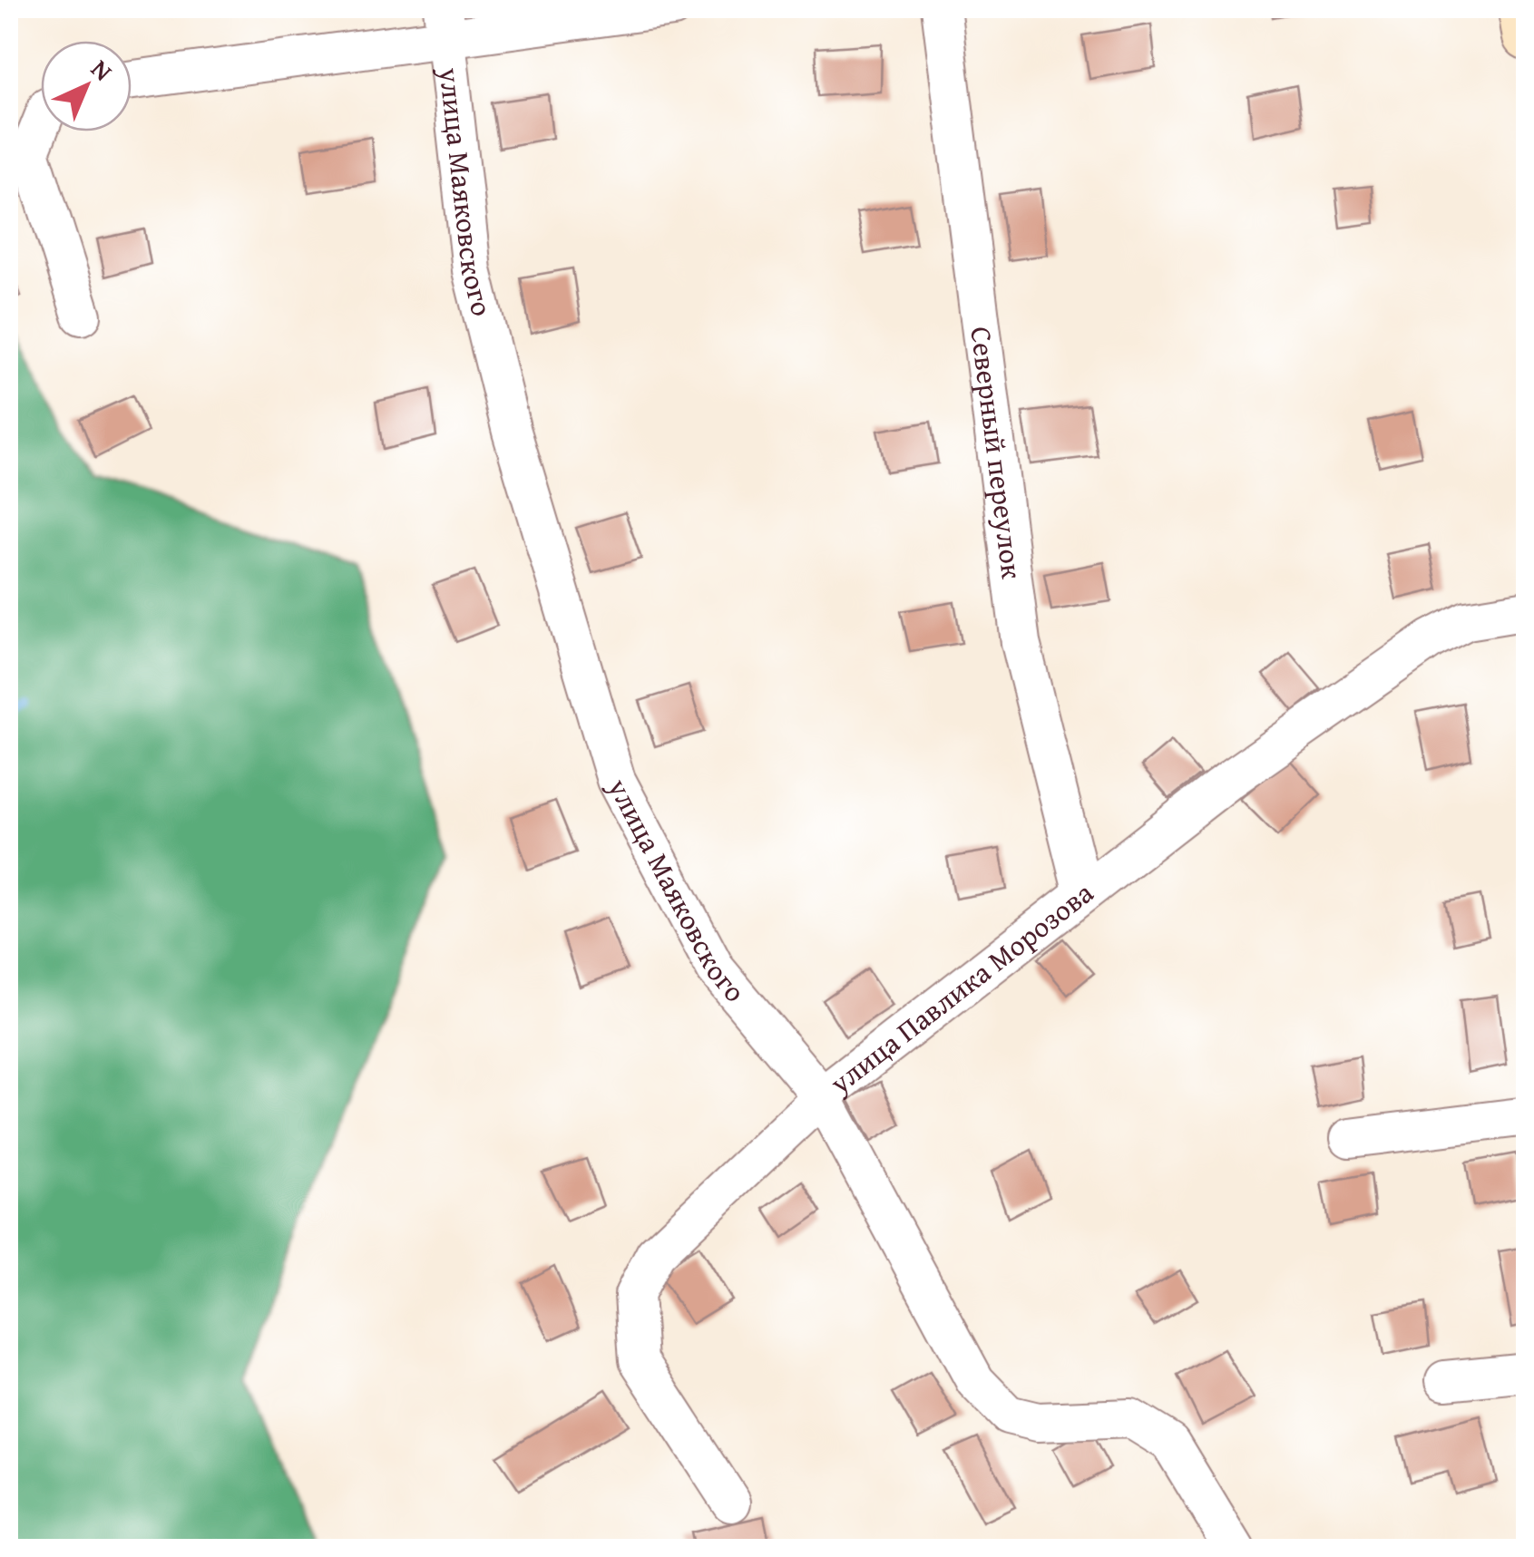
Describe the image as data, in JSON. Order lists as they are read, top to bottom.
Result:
{
  "streets": {
    "street": ["улица Маяковского", "Северный переулок", "улица Павлика Морозова"]
  },
  "crossings": [
    ["улица Маяковского", "улица Павлика Морозова"],
    ["Северный переулок", "улица Павлика Морозова"]
  ],
  "north": "top right"
}
